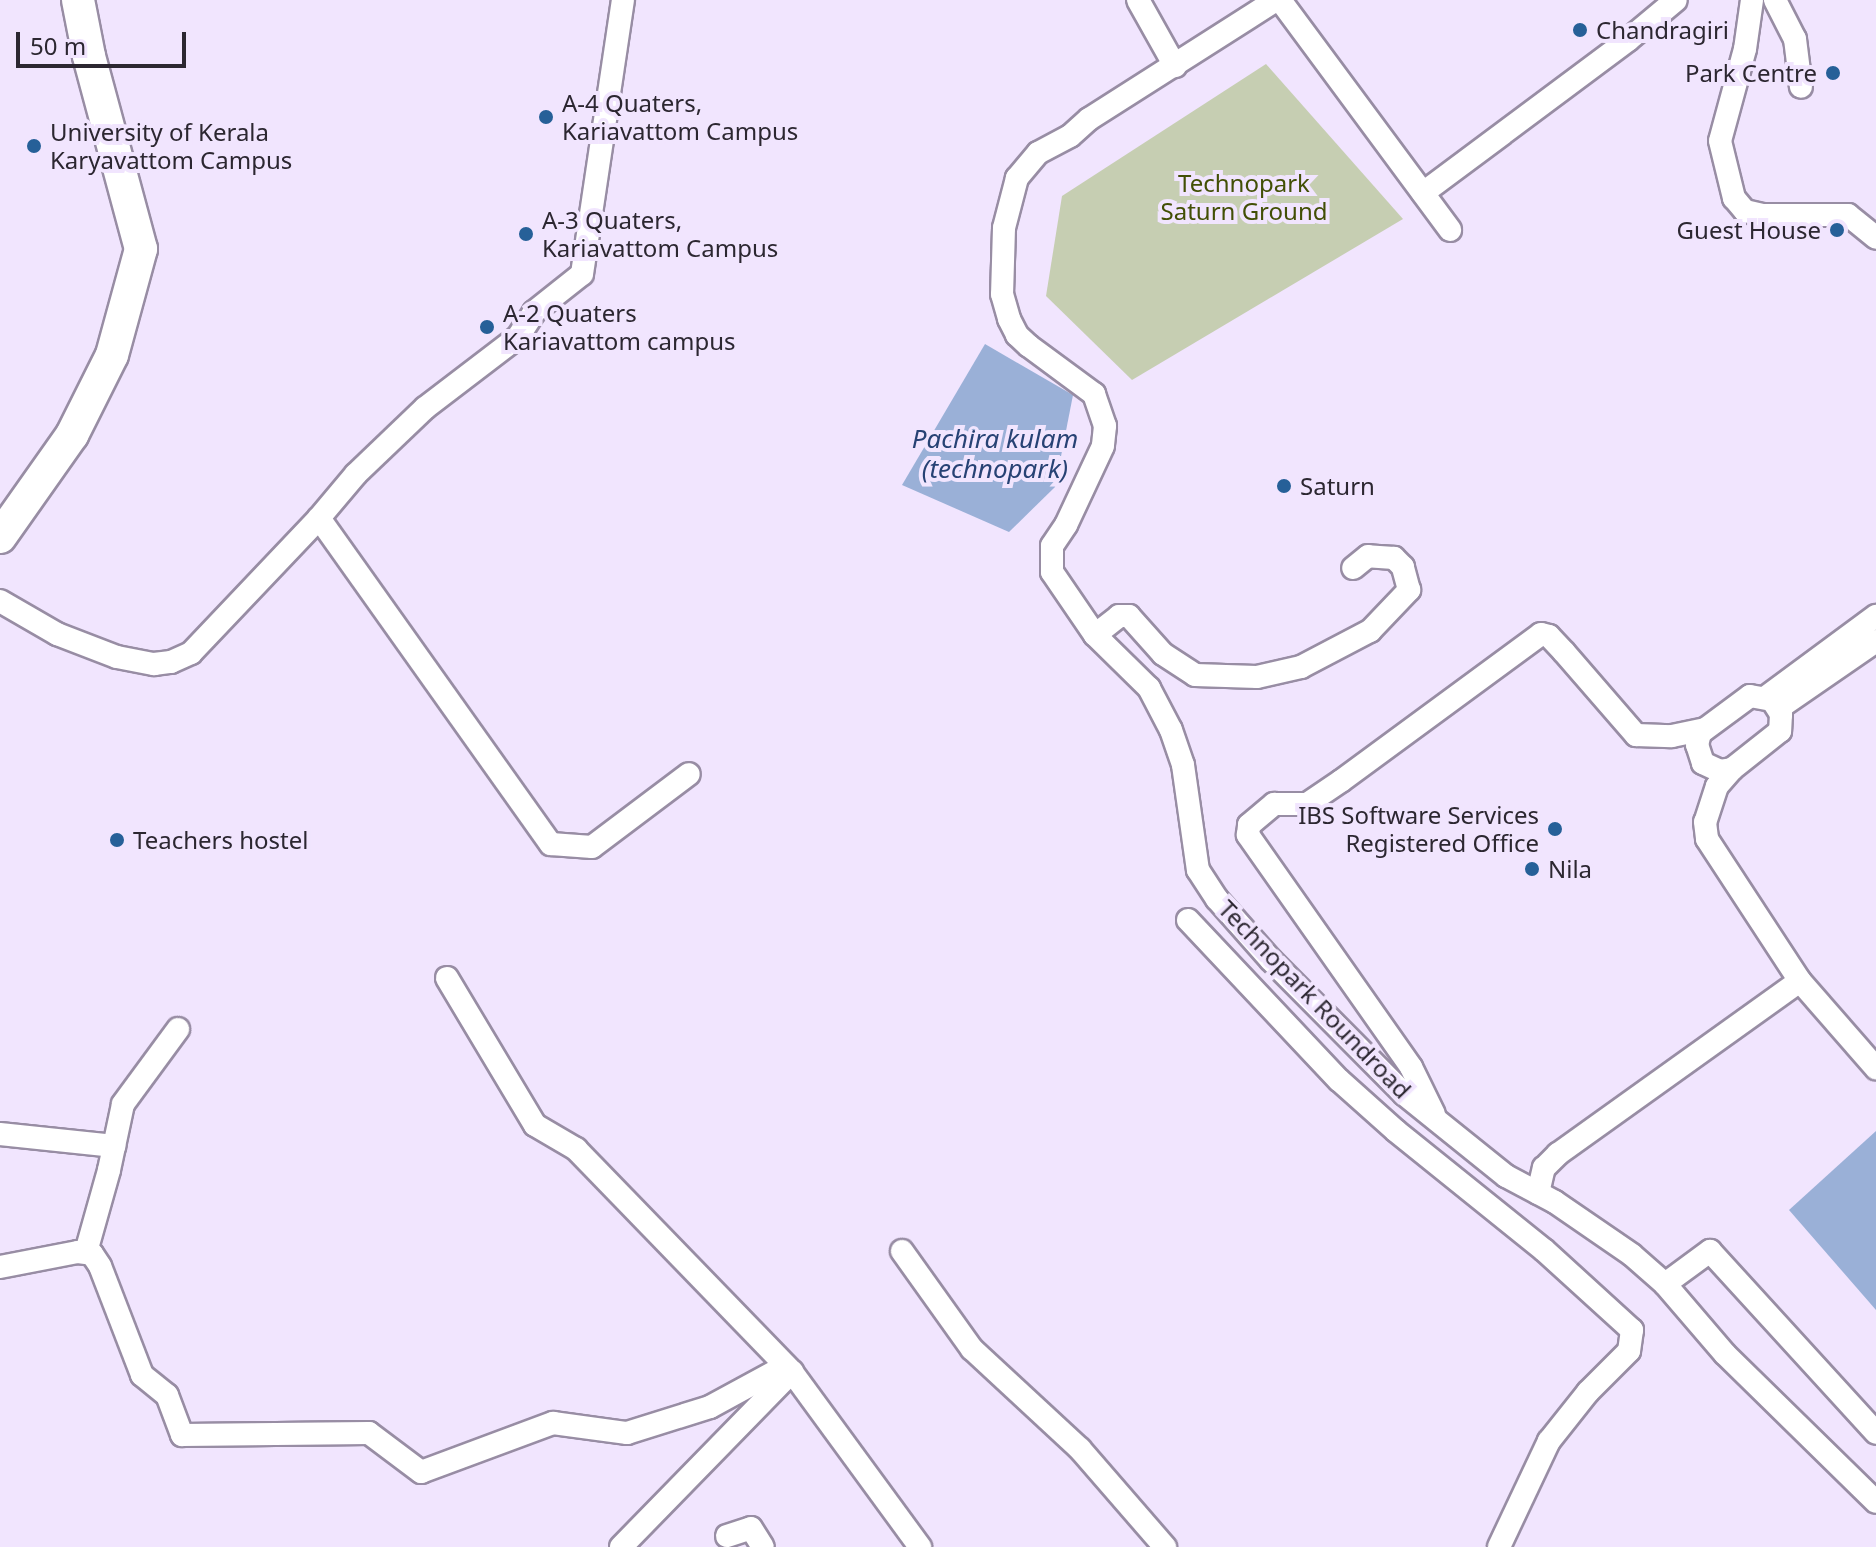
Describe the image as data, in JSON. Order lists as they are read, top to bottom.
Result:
{
  "streets": {
    "street": ["Technopark Roundroad"]
  },
  "water": ["Pachira kulam (technopark)"],
  "parks": ["Technopark Saturn Ground"],
  "places": [
    "Chandragiri",
    "Park Centre",
    "A-4 Quaters, Kariavattom Campus",
    "University of Kerala Karyavattom Campus",
    "Guest House",
    "A-3 Quaters, Kariavattom Campus",
    "A-2 Quaters Kariavattom campus",
    "Saturn",
    "IBS Software Services Registered Office",
    "Teachers hostel",
    "Nila"
  ],
  "scale_bar": "50 m"
}
